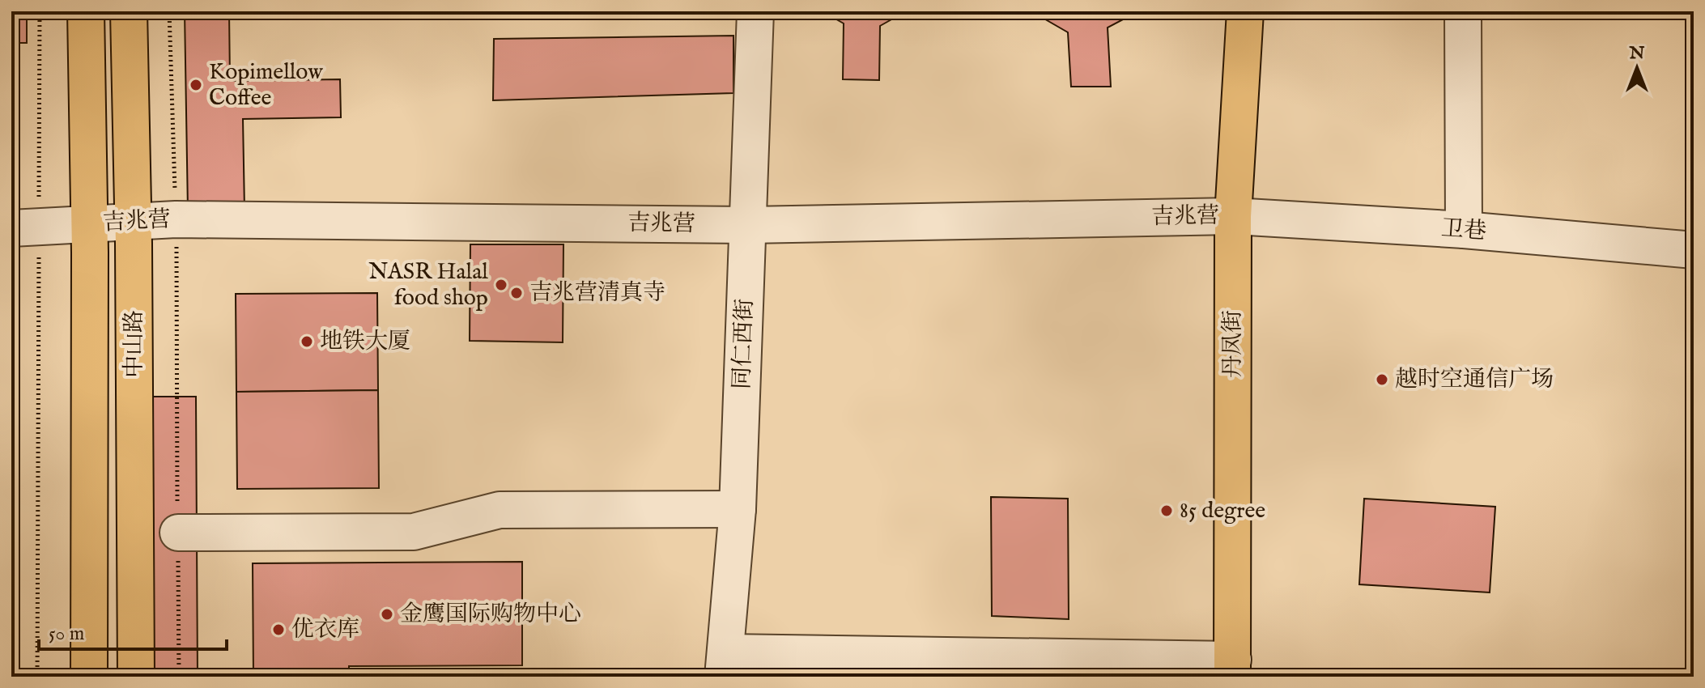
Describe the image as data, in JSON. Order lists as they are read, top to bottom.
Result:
{
  "streets": {
    "main road": ["中山路", "丹凤街"],
    "street": ["吉兆营", "卫巷", "同仁西街"]
  },
  "crossings": [
    ["吉兆营", "卫巷"],
    ["吉兆营", "中山路"],
    ["吉兆营", "同仁西街"],
    ["吉兆营", "丹凤街"],
    ["卫巷", "丹凤街"]
  ],
  "places": [
    "Kopimellow Coffee",
    "NASR Halal food shop",
    "吉兆营清真寺",
    "地铁大厦",
    "越时空通信广场",
    "85 degree",
    "金鹰国际购物中心",
    "优衣库"
  ],
  "scale_bar": "50 m",
  "north": "top"
}
